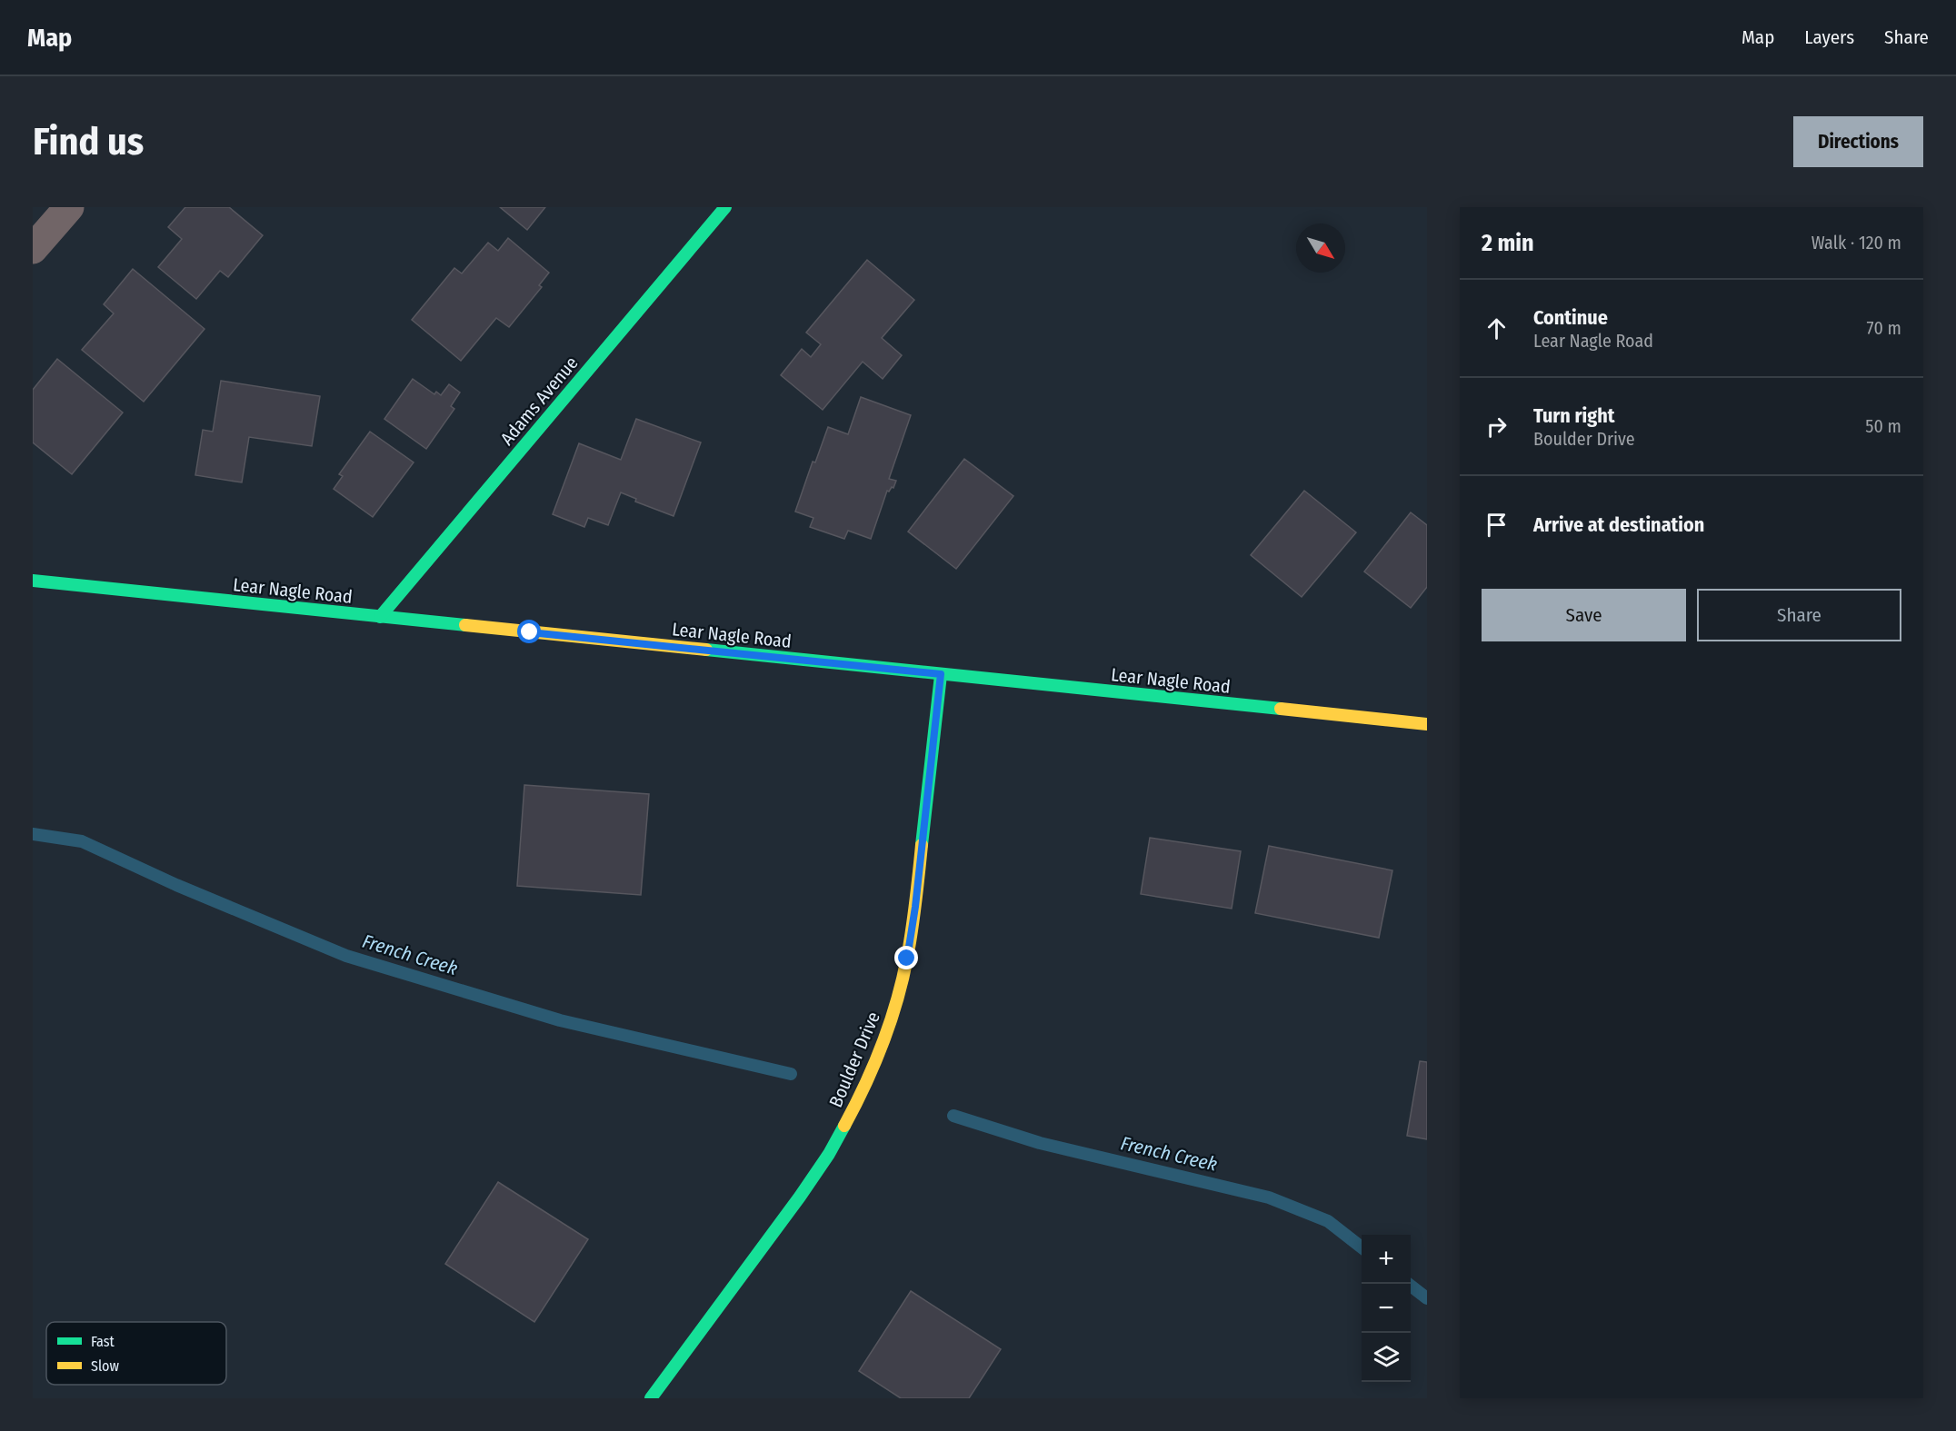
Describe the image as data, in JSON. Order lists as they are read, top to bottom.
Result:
{
  "streets": {
    "street": ["Adams Avenue", "Lear Nagle Road", "Boulder Drive"]
  },
  "crossings": [
    ["Adams Avenue", "Lear Nagle Road"],
    ["Lear Nagle Road", "Boulder Drive"]
  ],
  "water": ["French Creek"],
  "legend": ["Fast", "Slow"],
  "north": "bottom right",
  "page": {
    "header": "Map",
    "nav": ["Map", "Layers", "Share"],
    "buttons": [
      "Directions",
      ["Save", "Share"]
    ],
    "title": "Find us",
    "heading": ["2 min", "Walk · 120 m"],
    "list": [
      ["Continue", "Lear Nagle Road", "70 m"],
      ["Turn right", "Boulder Drive", "50 m"],
      "Arrive at destination"
    ],
    "map_buttons": ["+", "−"]
  }
}
